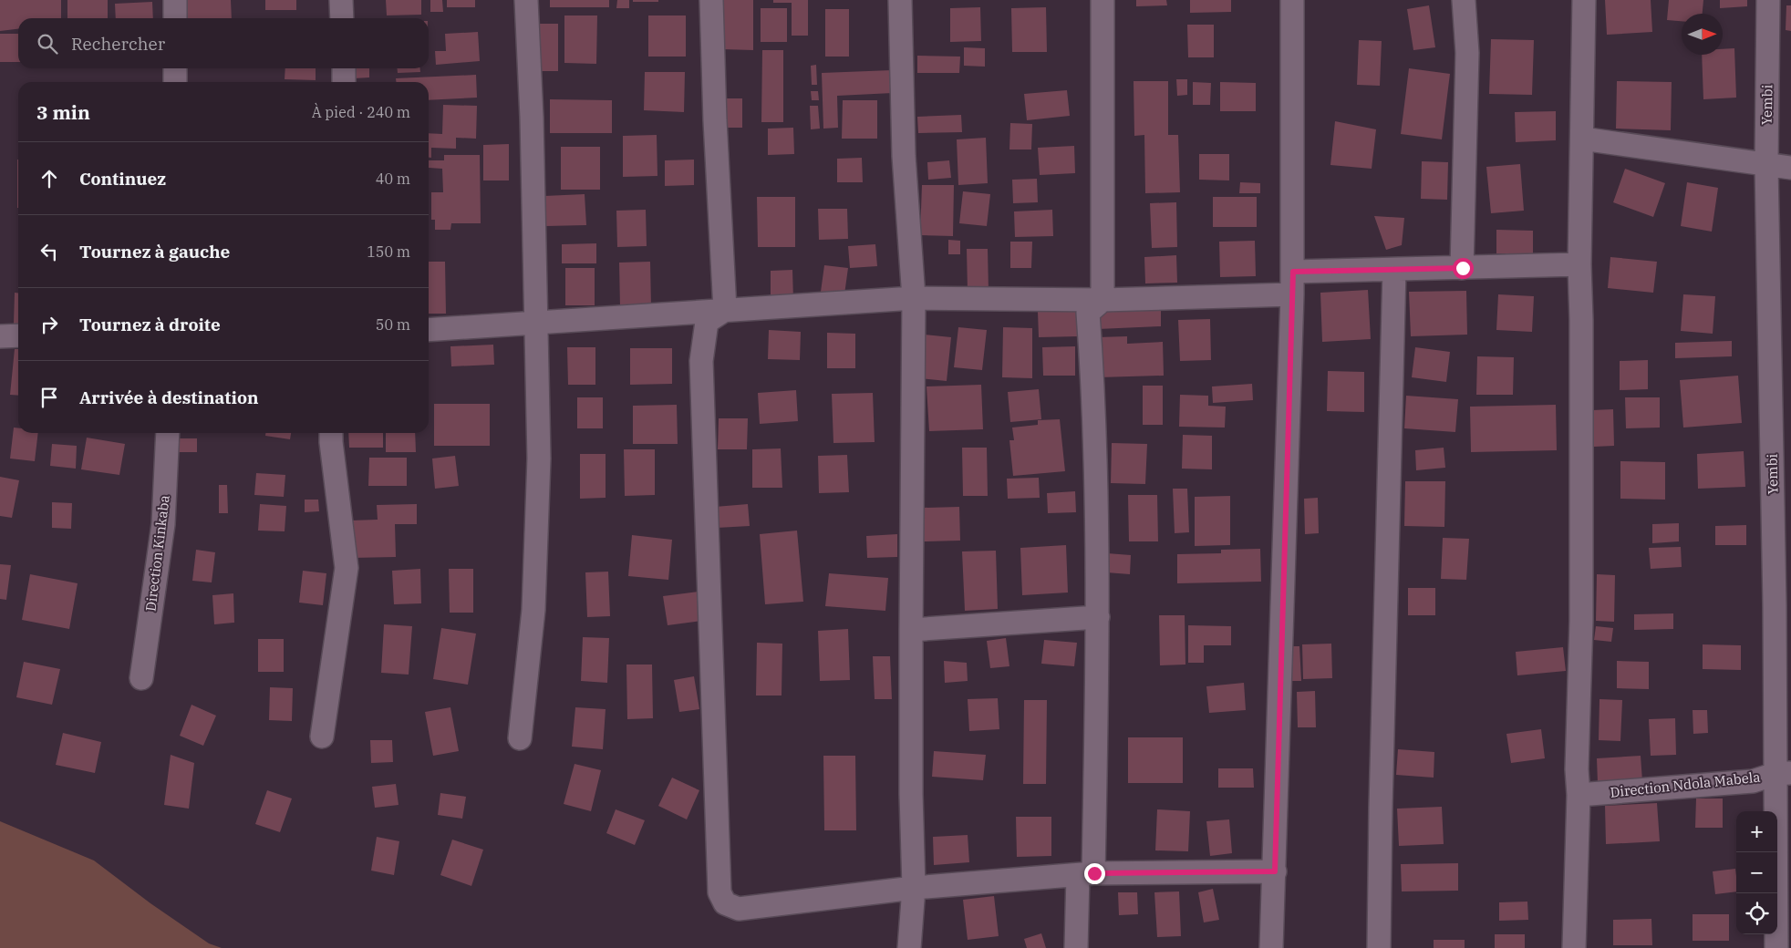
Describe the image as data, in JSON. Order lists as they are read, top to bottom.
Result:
{
  "streets": {
    "street": ["Yembi", "Direction Kinkaba", "Direction Ndola Mabela"]
  },
  "crossings": [
    ["Yembi", "Direction Ndola Mabela"]
  ],
  "north": "right",
  "page": {
    "search": "Rechercher",
    "heading": ["3 min", "À pied · 240 m"],
    "list": [
      ["Continuez", "40 m"],
      ["Tournez à gauche", "150 m"],
      ["Tournez à droite", "50 m"],
      "Arrivée à destination"
    ],
    "map_buttons": ["+", "−"]
  }
}
